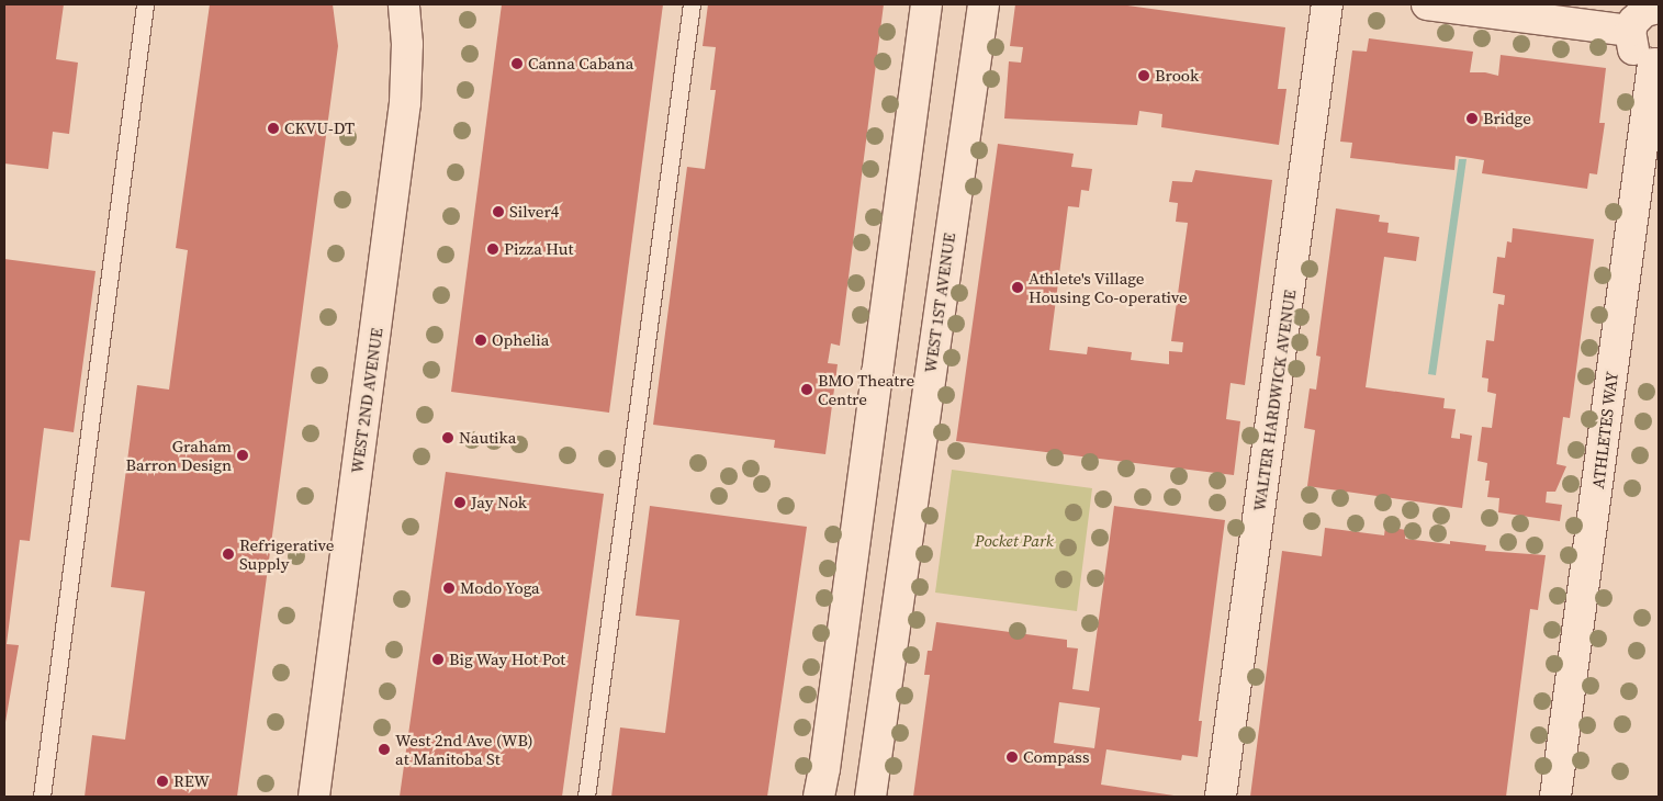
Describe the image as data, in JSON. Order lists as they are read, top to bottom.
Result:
{
  "streets": {
    "street": [
      "WEST 1ST AVENUE",
      "WEST 2ND AVENUE",
      "WALTER HARDWICK AVENUE",
      "ATHLETES WAY"
    ]
  },
  "parks": ["Pocket Park"],
  "places": [
    "Canna Cabana",
    "Brook",
    "Bridge",
    "CKVU-DT",
    "Silver4",
    "Pizza Hut",
    "Athlete's Village Housing Co-operative",
    "Ophelia",
    "BMO Theatre Centre",
    "Nautika",
    "Graham Barron Design",
    "Jay Nok",
    "Refrigerative Supply",
    "Modo Yoga",
    "Big Way Hot Pot",
    "West 2nd Ave (WB) at Manitoba St",
    "Compass",
    "REW"
  ]
}
